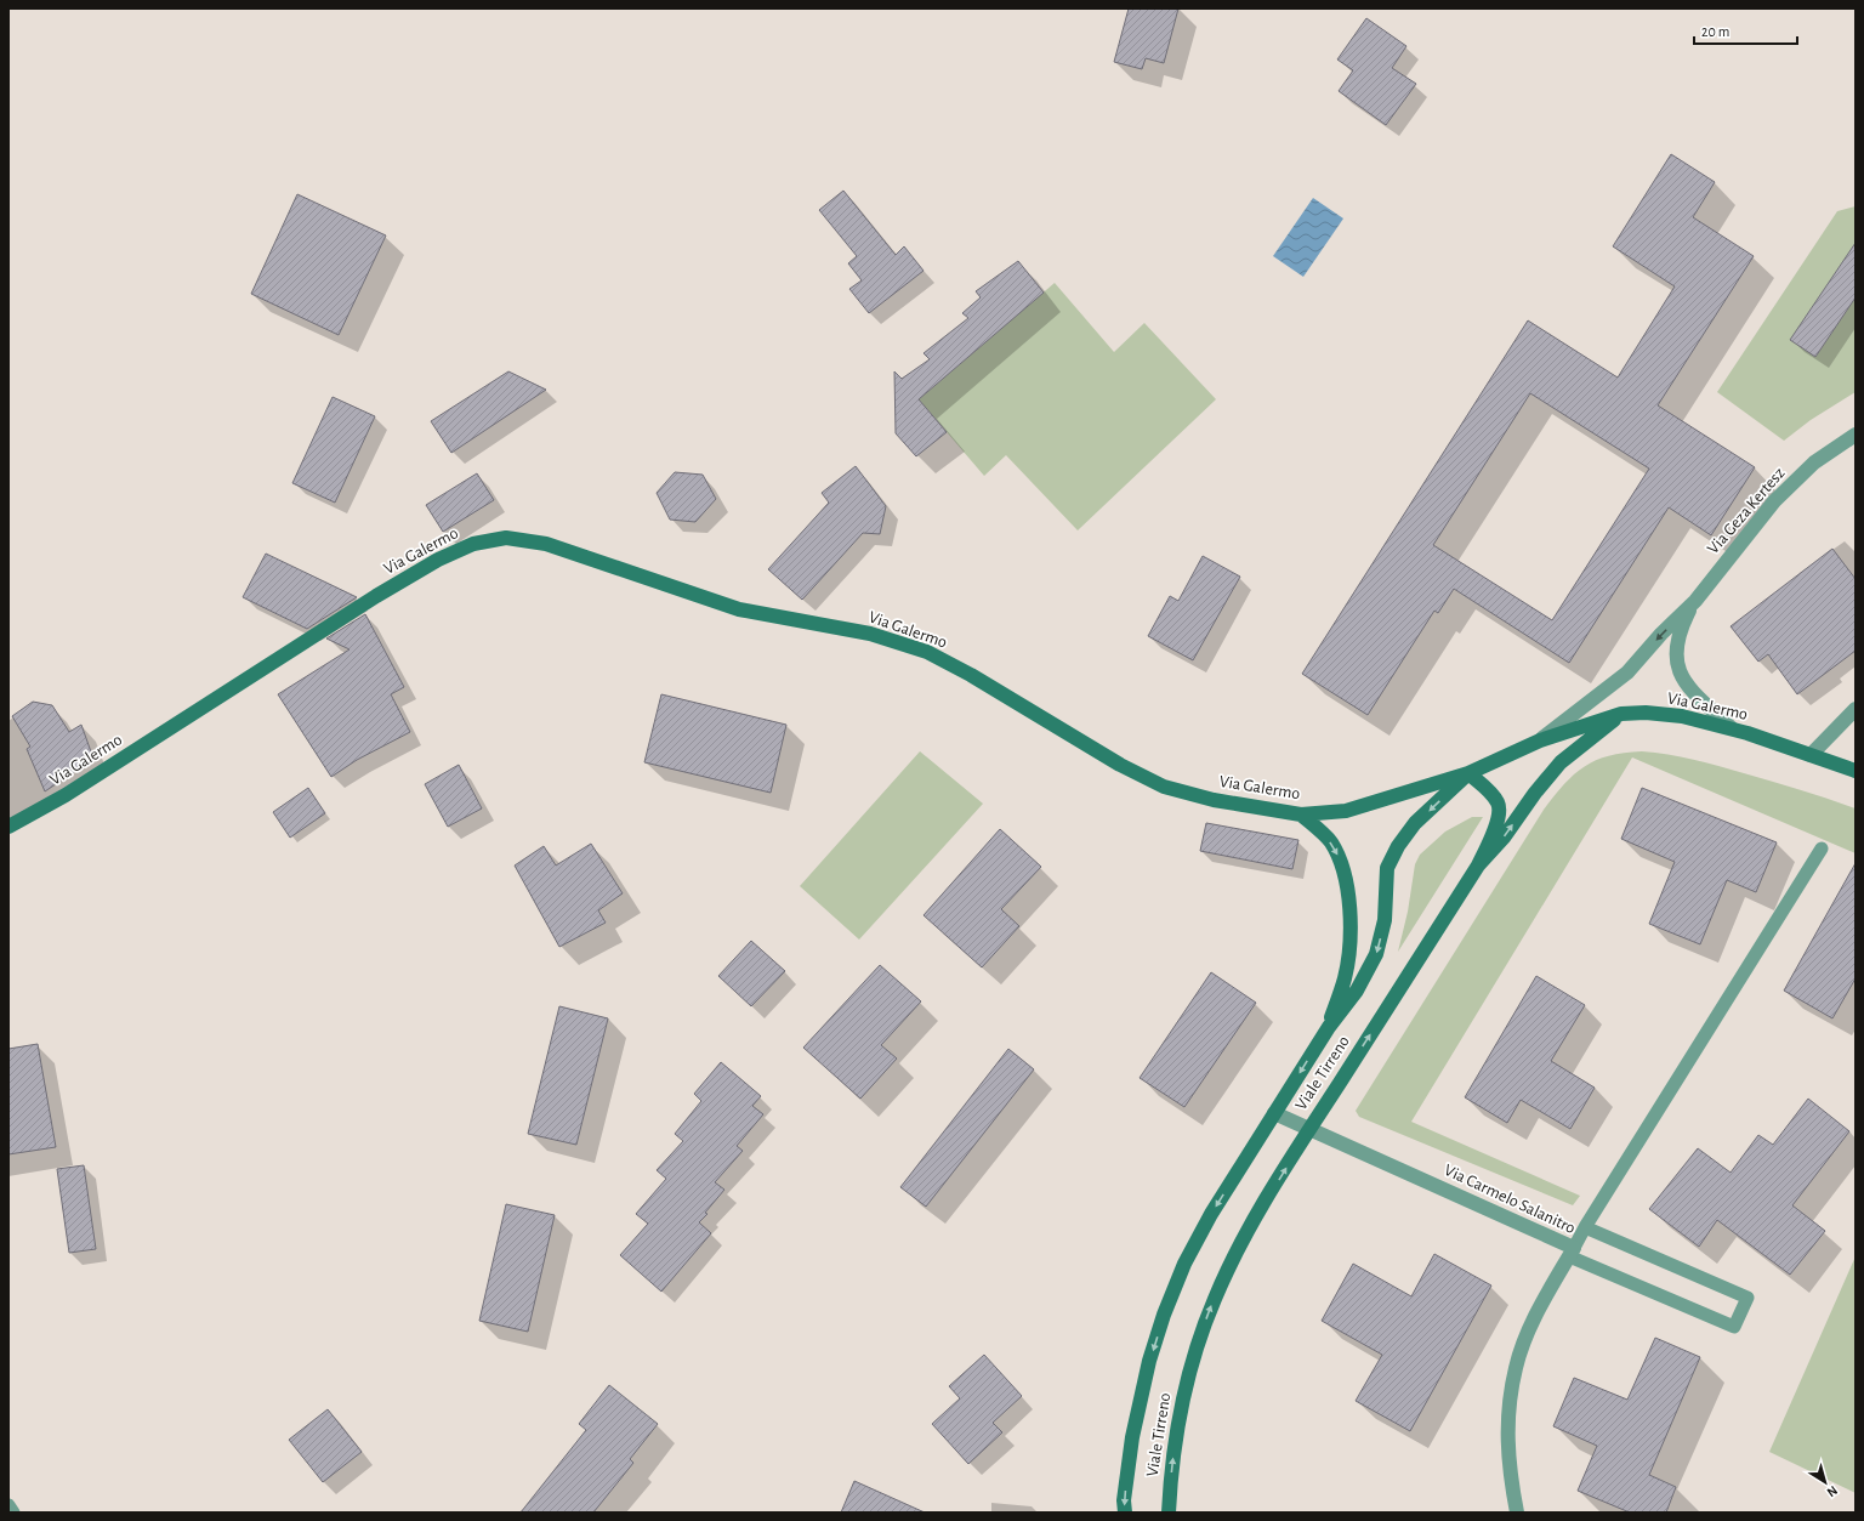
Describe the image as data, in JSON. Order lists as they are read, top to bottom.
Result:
{
  "streets": {
    "street": [
      "Via Geza Kertesz",
      "Via Galermo",
      "Viale Tirreno",
      "Via Carmelo Salanitro"
    ]
  },
  "crossings": [
    ["Via Galermo", "Viale Tirreno"],
    ["Viale Tirreno", "Via Carmelo Salanitro"]
  ],
  "scale_bar": "20 m",
  "north": "bottom right"
}
